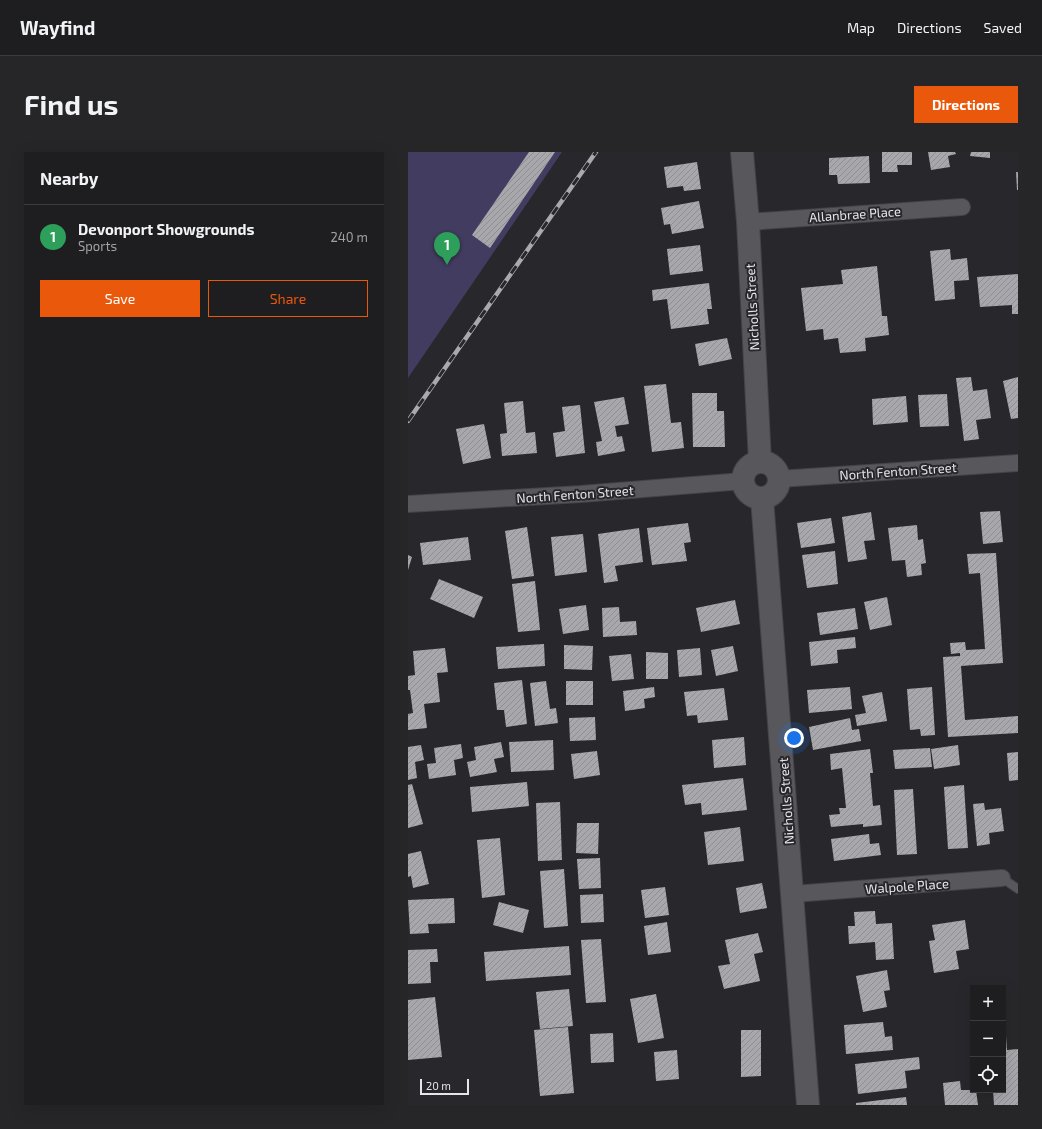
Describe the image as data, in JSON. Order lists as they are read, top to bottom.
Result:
{
  "streets": {
    "street": [
      "Allanbrae Place",
      "Nicholls Street",
      "North Fenton Street",
      "Walpole Place"
    ]
  },
  "crossings": [
    ["Allanbrae Place", "Nicholls Street"],
    ["Nicholls Street", "North Fenton Street"],
    ["Nicholls Street", "Walpole Place"]
  ],
  "scale_bar": "20 m",
  "page": {
    "header": "Wayfind",
    "nav": ["Map", "Directions", "Saved"],
    "buttons": [
      "Directions",
      ["Save", "Share"]
    ],
    "title": "Find us",
    "heading": "Nearby",
    "list": [
      {
        "mark": "1",
        "name": "Devonport Showgrounds",
        "note": "Sports",
        "value": "240 m"
      }
    ],
    "pins": "1",
    "map_buttons": ["+", "−"],
    "scale": "20 m"
  }
}
